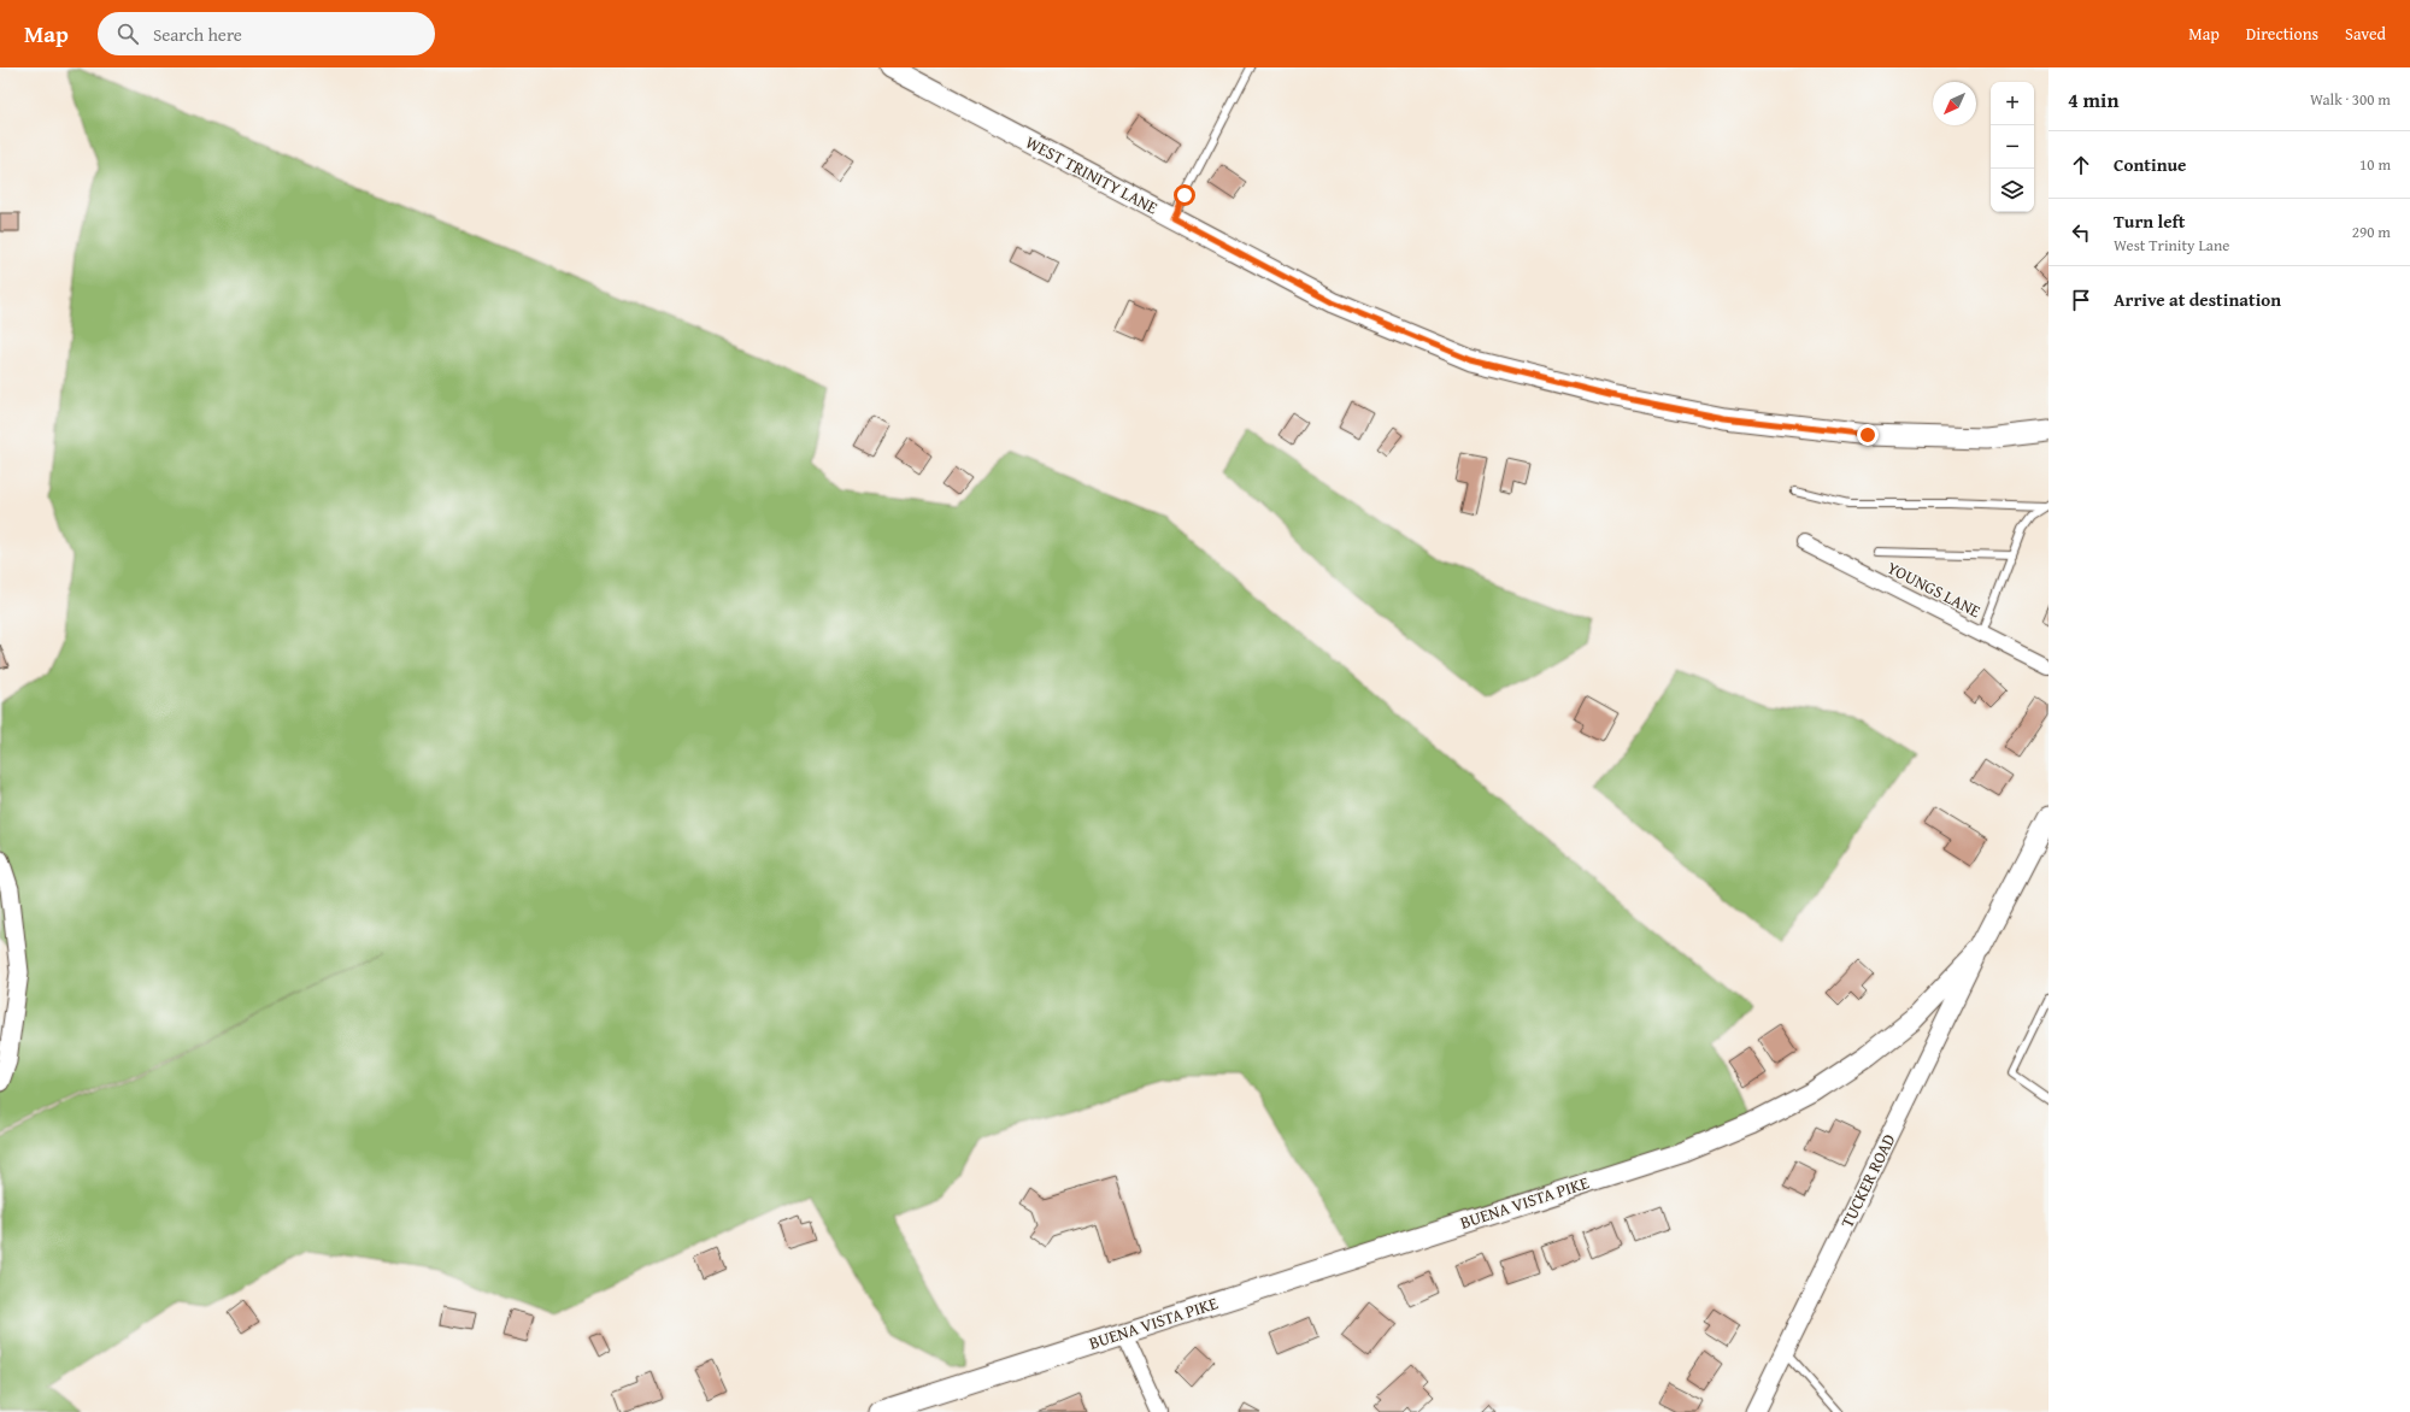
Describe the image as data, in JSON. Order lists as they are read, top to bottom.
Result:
{
  "streets": {
    "main road": ["WEST TRINITY LANE", "BUENA VISTA PIKE"],
    "street": ["YOUNGS LANE", "TUCKER ROAD"]
  },
  "crossings": [
    ["TUCKER ROAD", "BUENA VISTA PIKE"]
  ],
  "north": "bottom left",
  "page": {
    "header": "Map",
    "search": "Search here",
    "nav": ["Map", "Directions", "Saved"],
    "heading": ["4 min", "Walk · 300 m"],
    "map_buttons": ["+", "−"],
    "list": [
      ["Continue", "10 m"],
      ["Turn left", "West Trinity Lane", "290 m"],
      "Arrive at destination"
    ]
  }
}
